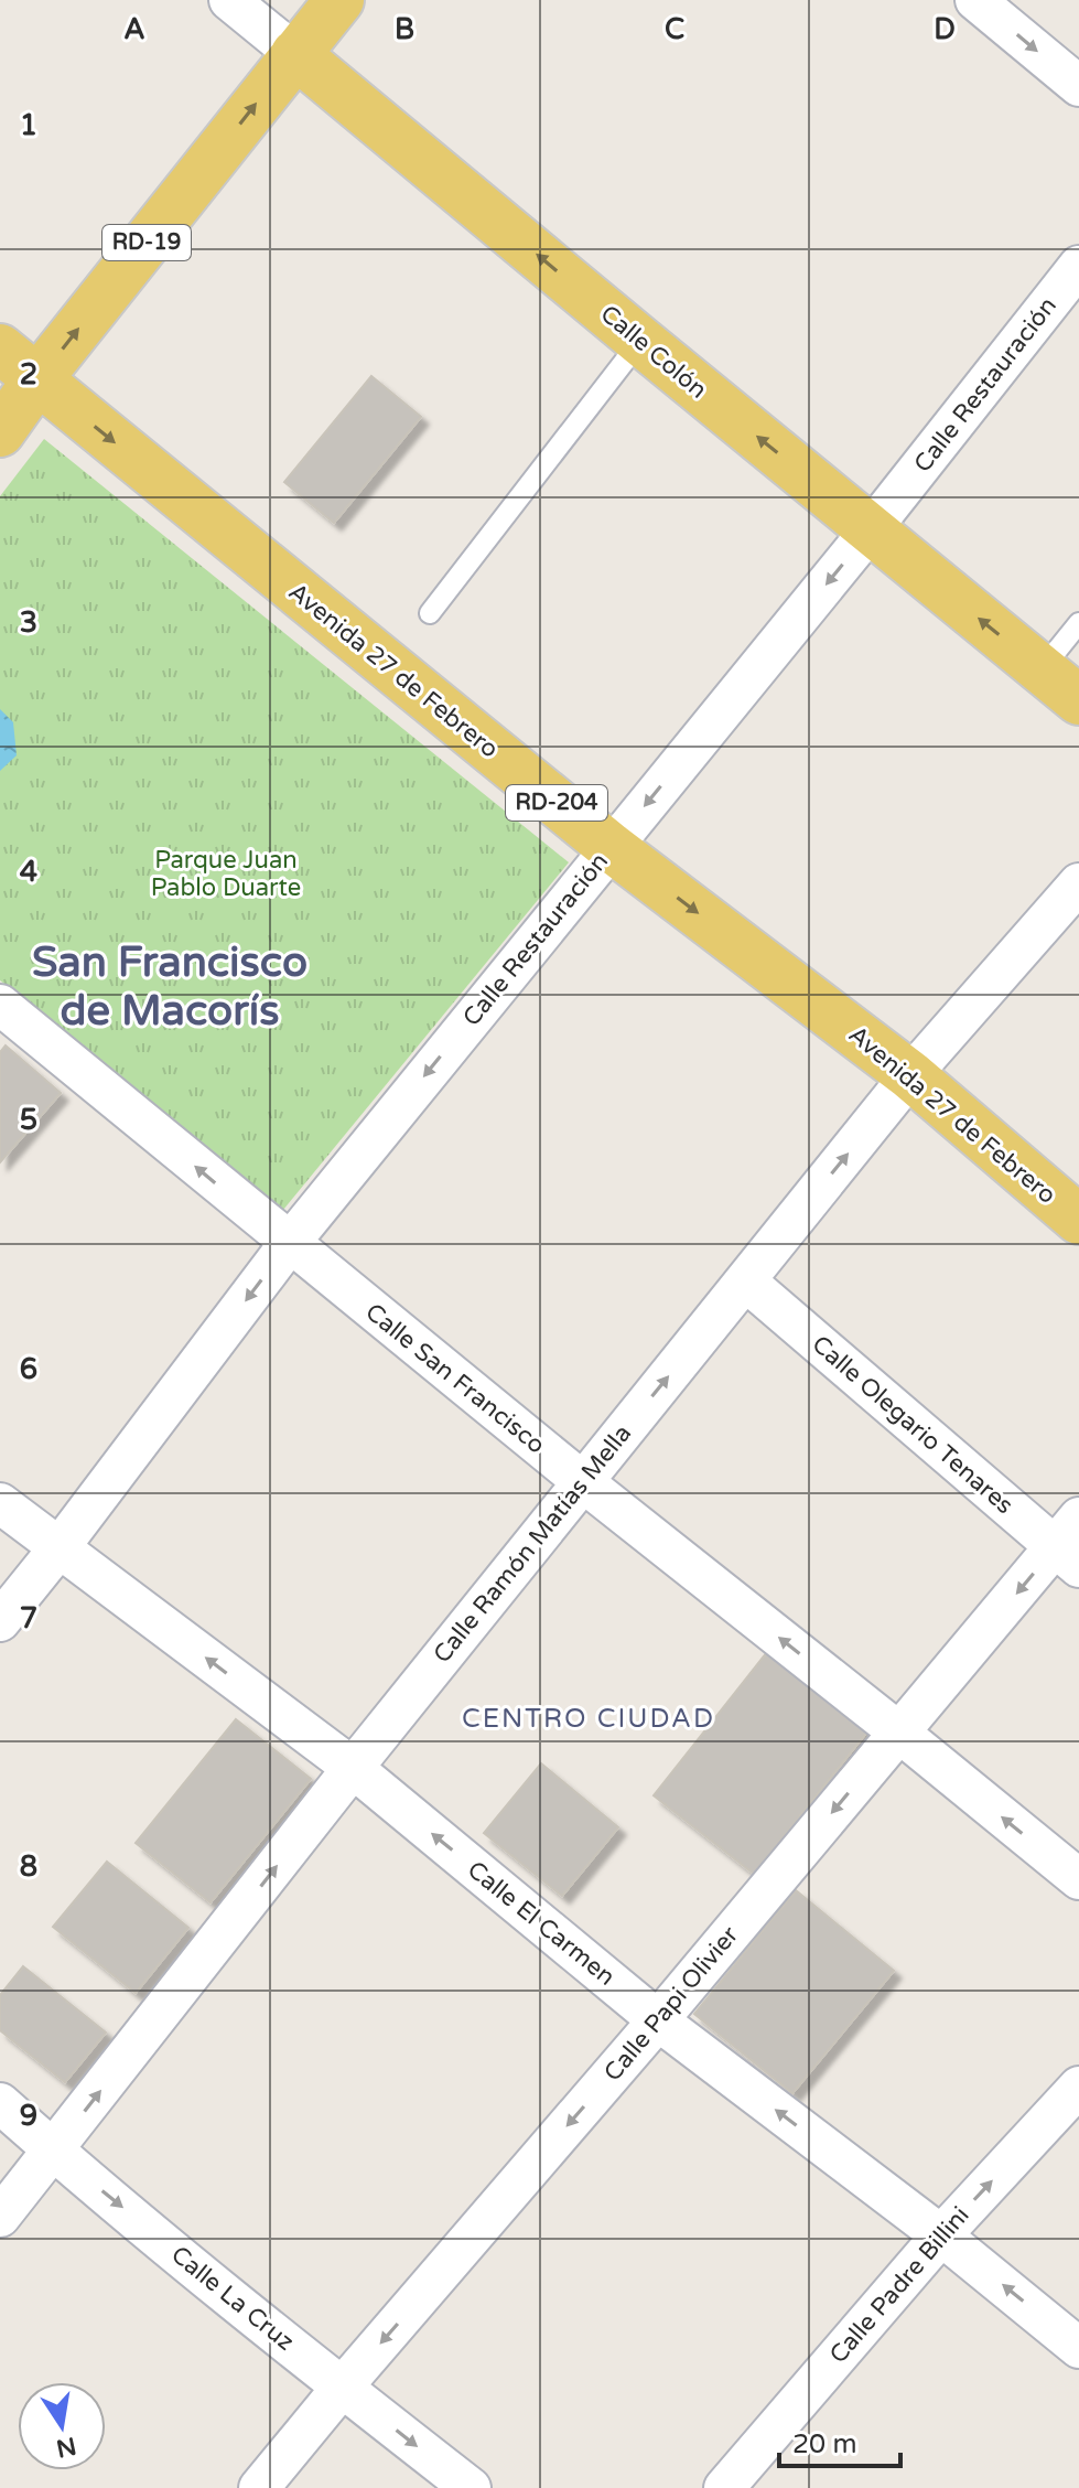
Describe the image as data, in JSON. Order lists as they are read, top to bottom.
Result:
{
  "streets": {
    "main road": [
      "RD-19",
      "Calle Colón",
      "Avenida 27 de Febrero",
      "RD-204"
    ],
    "street": [
      "Calle Restauración",
      "Calle San Francisco",
      "Calle Olegario Tenares",
      "Calle Ramón Matías Mella",
      "Calle El Carmen",
      "Calle Papi Olivier",
      "Calle Padre Billini",
      "Calle La Cruz"
    ]
  },
  "crossings": [
    ["RD-19", "Calle Colón"],
    ["RD-19", "Avenida 27 de Febrero"],
    ["Calle Colón", "Calle Restauración"],
    ["Calle Restauración", "Avenida 27 de Febrero"],
    ["Calle Restauración", "Calle San Francisco"],
    ["Calle Restauración", "Calle El Carmen"],
    ["Avenida 27 de Febrero", "Calle Ramón Matías Mella"],
    ["Calle San Francisco", "Calle Ramón Matías Mella"],
    ["Calle San Francisco", "Calle Papi Olivier"],
    ["Calle Olegario Tenares", "Calle Ramón Matías Mella"],
    ["Calle Olegario Tenares", "Calle Papi Olivier"],
    ["Calle Ramón Matías Mella", "Calle El Carmen"],
    ["Calle Ramón Matías Mella", "Calle La Cruz"],
    ["Calle El Carmen", "Calle Papi Olivier"],
    ["Calle El Carmen", "Calle Padre Billini"],
    ["Calle Papi Olivier", "Calle La Cruz"]
  ],
  "one_way": [
    "Calle Colón",
    "Calle Restauración",
    "Avenida 27 de Febrero",
    "Calle San Francisco",
    "Calle Ramón Matías Mella",
    "Calle El Carmen",
    "Calle Papi Olivier",
    "Calle Padre Billini",
    "Calle La Cruz"
  ],
  "districts": ["San Francisco de Macorís", "CENTRO CIUDAD"],
  "parks": ["Parque Juan Pablo Duarte"],
  "scale_bar": "20 m",
  "north": "bottom",
  "grid": {
    "columns": [
      "A",
      "B",
      "C",
      "D"
    ],
    "rows": [
      "1",
      "2",
      "3",
      "4",
      "5",
      "6",
      "7",
      "8",
      "9"
    ]
  }
}
